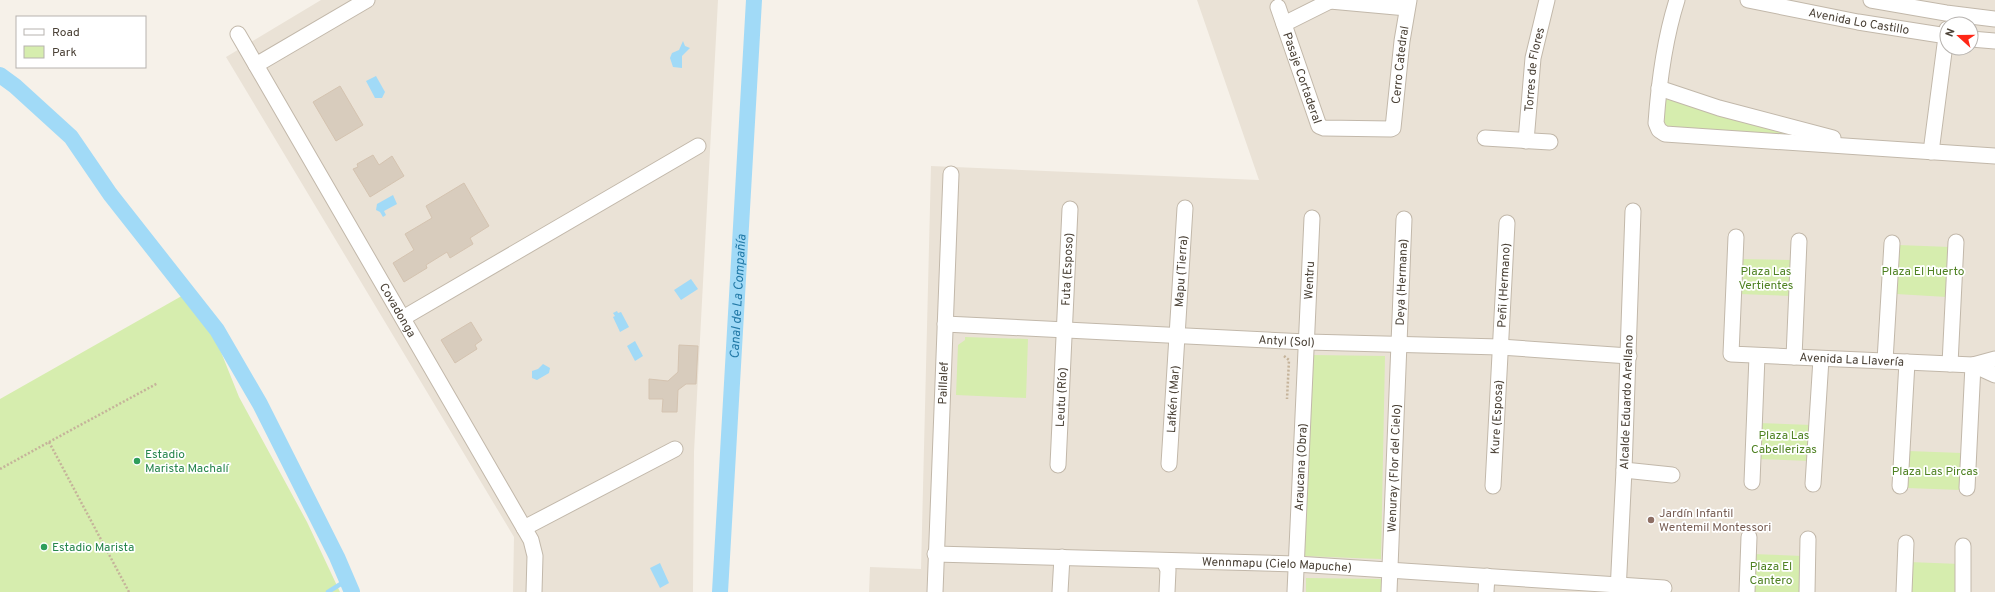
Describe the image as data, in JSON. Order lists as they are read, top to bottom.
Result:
{
  "streets": {
    "street": [
      "Avenida Lo Castillo",
      "Cerro Catedral",
      "Torres de Flores",
      "Pasaje Cortaderal",
      "Futa (Esposo)",
      "Mapu (Tierra)",
      "Wentru",
      "Deya (Hermana)",
      "Peñi (Hermano)",
      "Covadonga",
      "Antyl (Sol)",
      "Avenida La Llavería",
      "Paillalef",
      "Leutu (Río)",
      "Lafkén (Mar)",
      "Alcalde Eduardo Arellano",
      "Kure (Esposa)",
      "Araucana (Obra)",
      "Wenuray (Flor del Cielo)",
      "Wennmapu (Cielo Mapuche)"
    ]
  },
  "crossings": [
    ["Cerro Catedral", "Pasaje Cortaderal"],
    ["Futa (Esposo)", "Antyl (Sol)"],
    ["Futa (Esposo)", "Leutu (Río)"],
    ["Mapu (Tierra)", "Antyl (Sol)"],
    ["Mapu (Tierra)", "Lafkén (Mar)"],
    ["Wentru", "Antyl (Sol)"],
    ["Wentru", "Araucana (Obra)"],
    ["Deya (Hermana)", "Antyl (Sol)"],
    ["Deya (Hermana)", "Wenuray (Flor del Cielo)"],
    ["Peñi (Hermano)", "Antyl (Sol)"],
    ["Peñi (Hermano)", "Kure (Esposa)"],
    ["Antyl (Sol)", "Paillalef"],
    ["Antyl (Sol)", "Leutu (Río)"],
    ["Antyl (Sol)", "Lafkén (Mar)"],
    ["Antyl (Sol)", "Alcalde Eduardo Arellano"],
    ["Antyl (Sol)", "Kure (Esposa)"],
    ["Antyl (Sol)", "Araucana (Obra)"],
    ["Antyl (Sol)", "Wenuray (Flor del Cielo)"],
    ["Paillalef", "Wennmapu (Cielo Mapuche)"],
    ["Alcalde Eduardo Arellano", "Wennmapu (Cielo Mapuche)"],
    ["Araucana (Obra)", "Wennmapu (Cielo Mapuche)"],
    ["Wenuray (Flor del Cielo)", "Wennmapu (Cielo Mapuche)"]
  ],
  "water": ["Canal de La Compañía"],
  "parks": [
    "Plaza Las Vertientes",
    "Plaza El Huerto",
    "Plaza Las Cabellerizas",
    "Plaza Las Pircas",
    "Plaza El Cantero"
  ],
  "places": ["Estadio Marista Machalí", "Jardín Infantil Wentemil Montessori", "Estadio Marista"],
  "legend": ["Road", "Park"],
  "north": "left"
}
